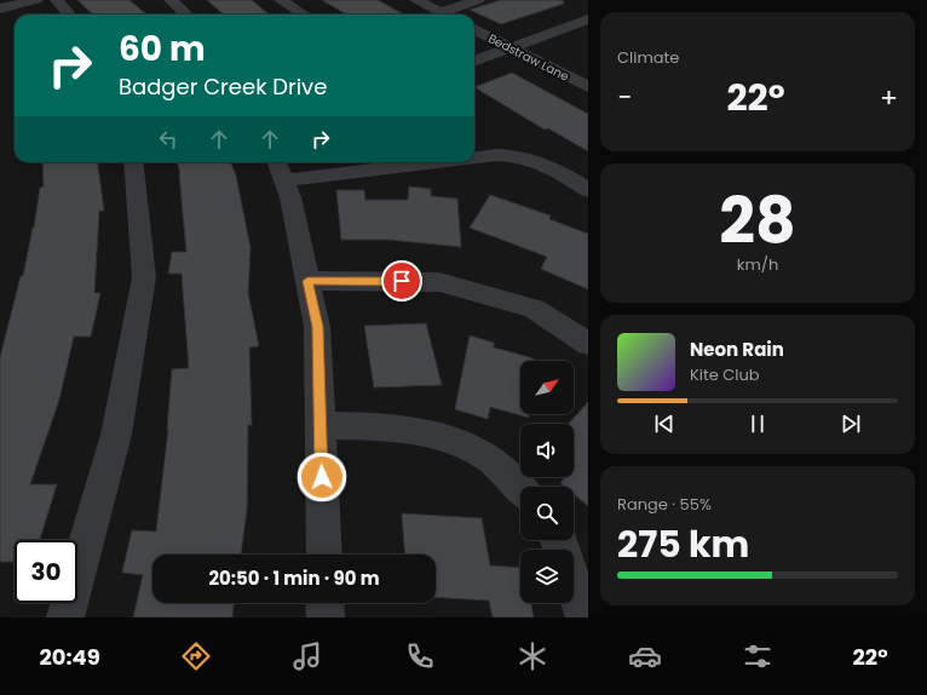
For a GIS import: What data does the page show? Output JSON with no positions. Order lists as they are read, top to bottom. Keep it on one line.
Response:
{"streets":{"street":["Bedstraw Lane"]},"north":"top right","page":{"tile":["Climate",["28","km/h"],["Range · 55%","275 km"]],"turn":["60 m","Badger Creek Drive"],"heat":["−","22°","+"],"song":["Neon Rain","Kite Club"],"limit":"30","trip":"20:50 · 1 min · 90 m","tabs":["20:49","22°"]}}
